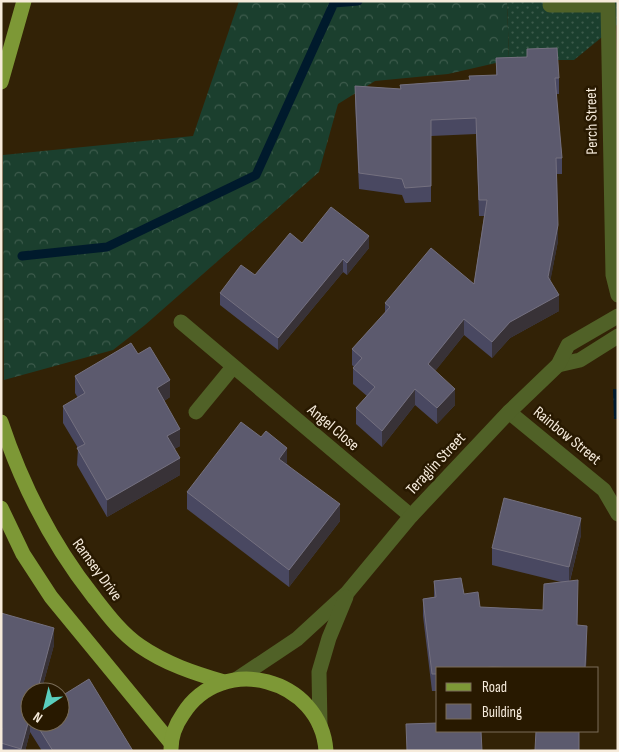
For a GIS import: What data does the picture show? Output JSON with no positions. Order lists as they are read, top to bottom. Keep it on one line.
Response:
{"streets":{"main road":["Ramsey Drive"],"street":["Perch Street","Angel Close","Rainbow Street","Teraglin Street"]},"crossings":[["Angel Close","Teraglin Street"],["Rainbow Street","Teraglin Street"],["Teraglin Street","Ramsey Drive"]],"legend":["Road","Building"],"north":"bottom left"}
